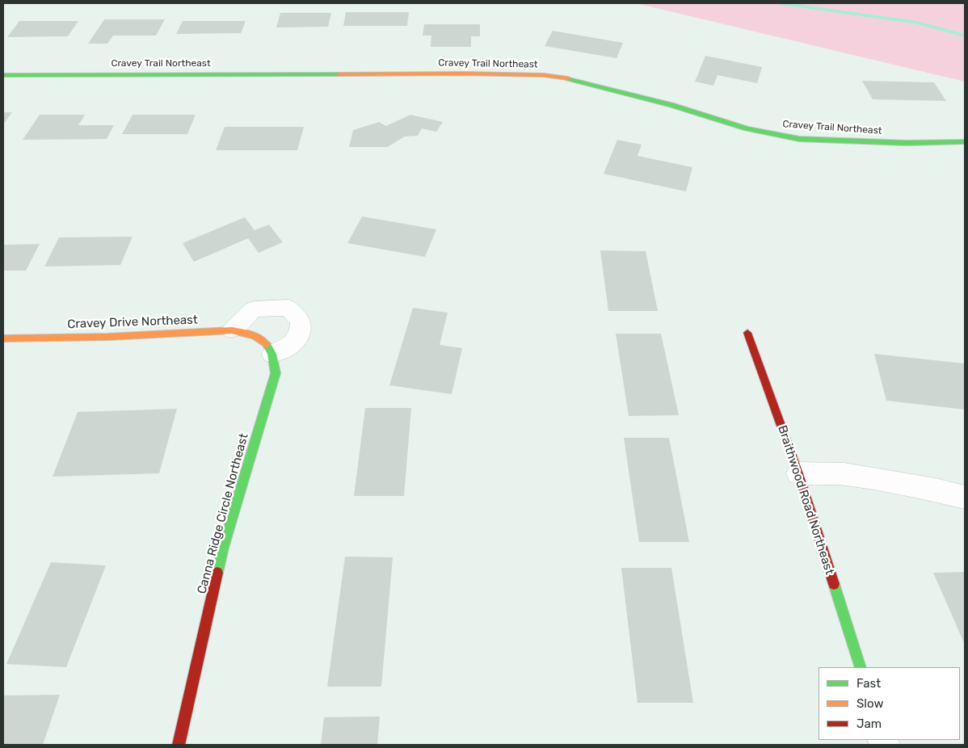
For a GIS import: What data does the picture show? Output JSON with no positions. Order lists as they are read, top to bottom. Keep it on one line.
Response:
{"streets":{"street":["Cravey Trail Northeast","Cravey Drive Northeast","Braithwood Road Northeast","Canna Ridge Circle Northeast"]},"crossings":[["Cravey Drive Northeast","Canna Ridge Circle Northeast"]],"legend":["Fast","Slow","Jam"]}
